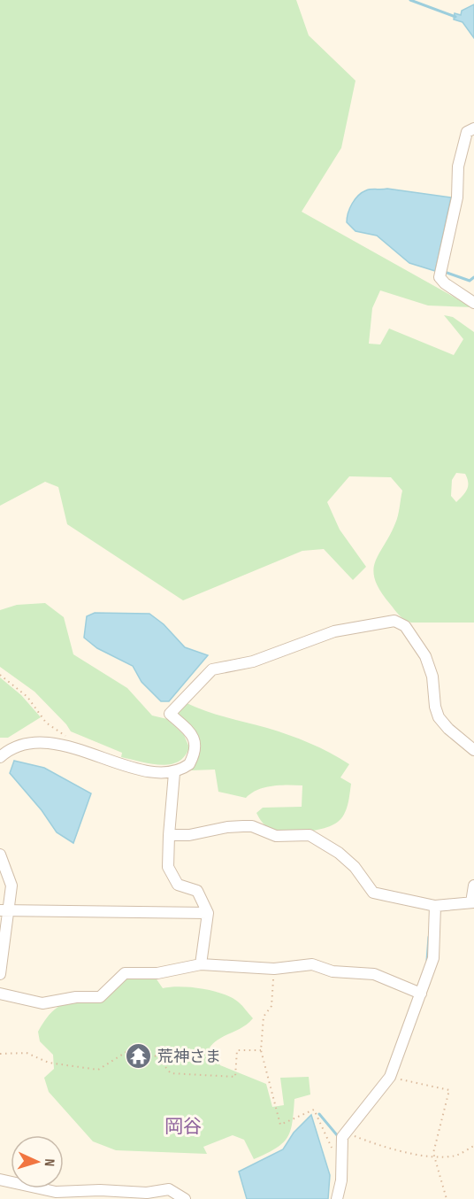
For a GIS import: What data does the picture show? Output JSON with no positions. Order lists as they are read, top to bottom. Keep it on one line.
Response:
{"districts":["岡谷"],"places":{"temple":["荒神さま"]},"north":"right"}
